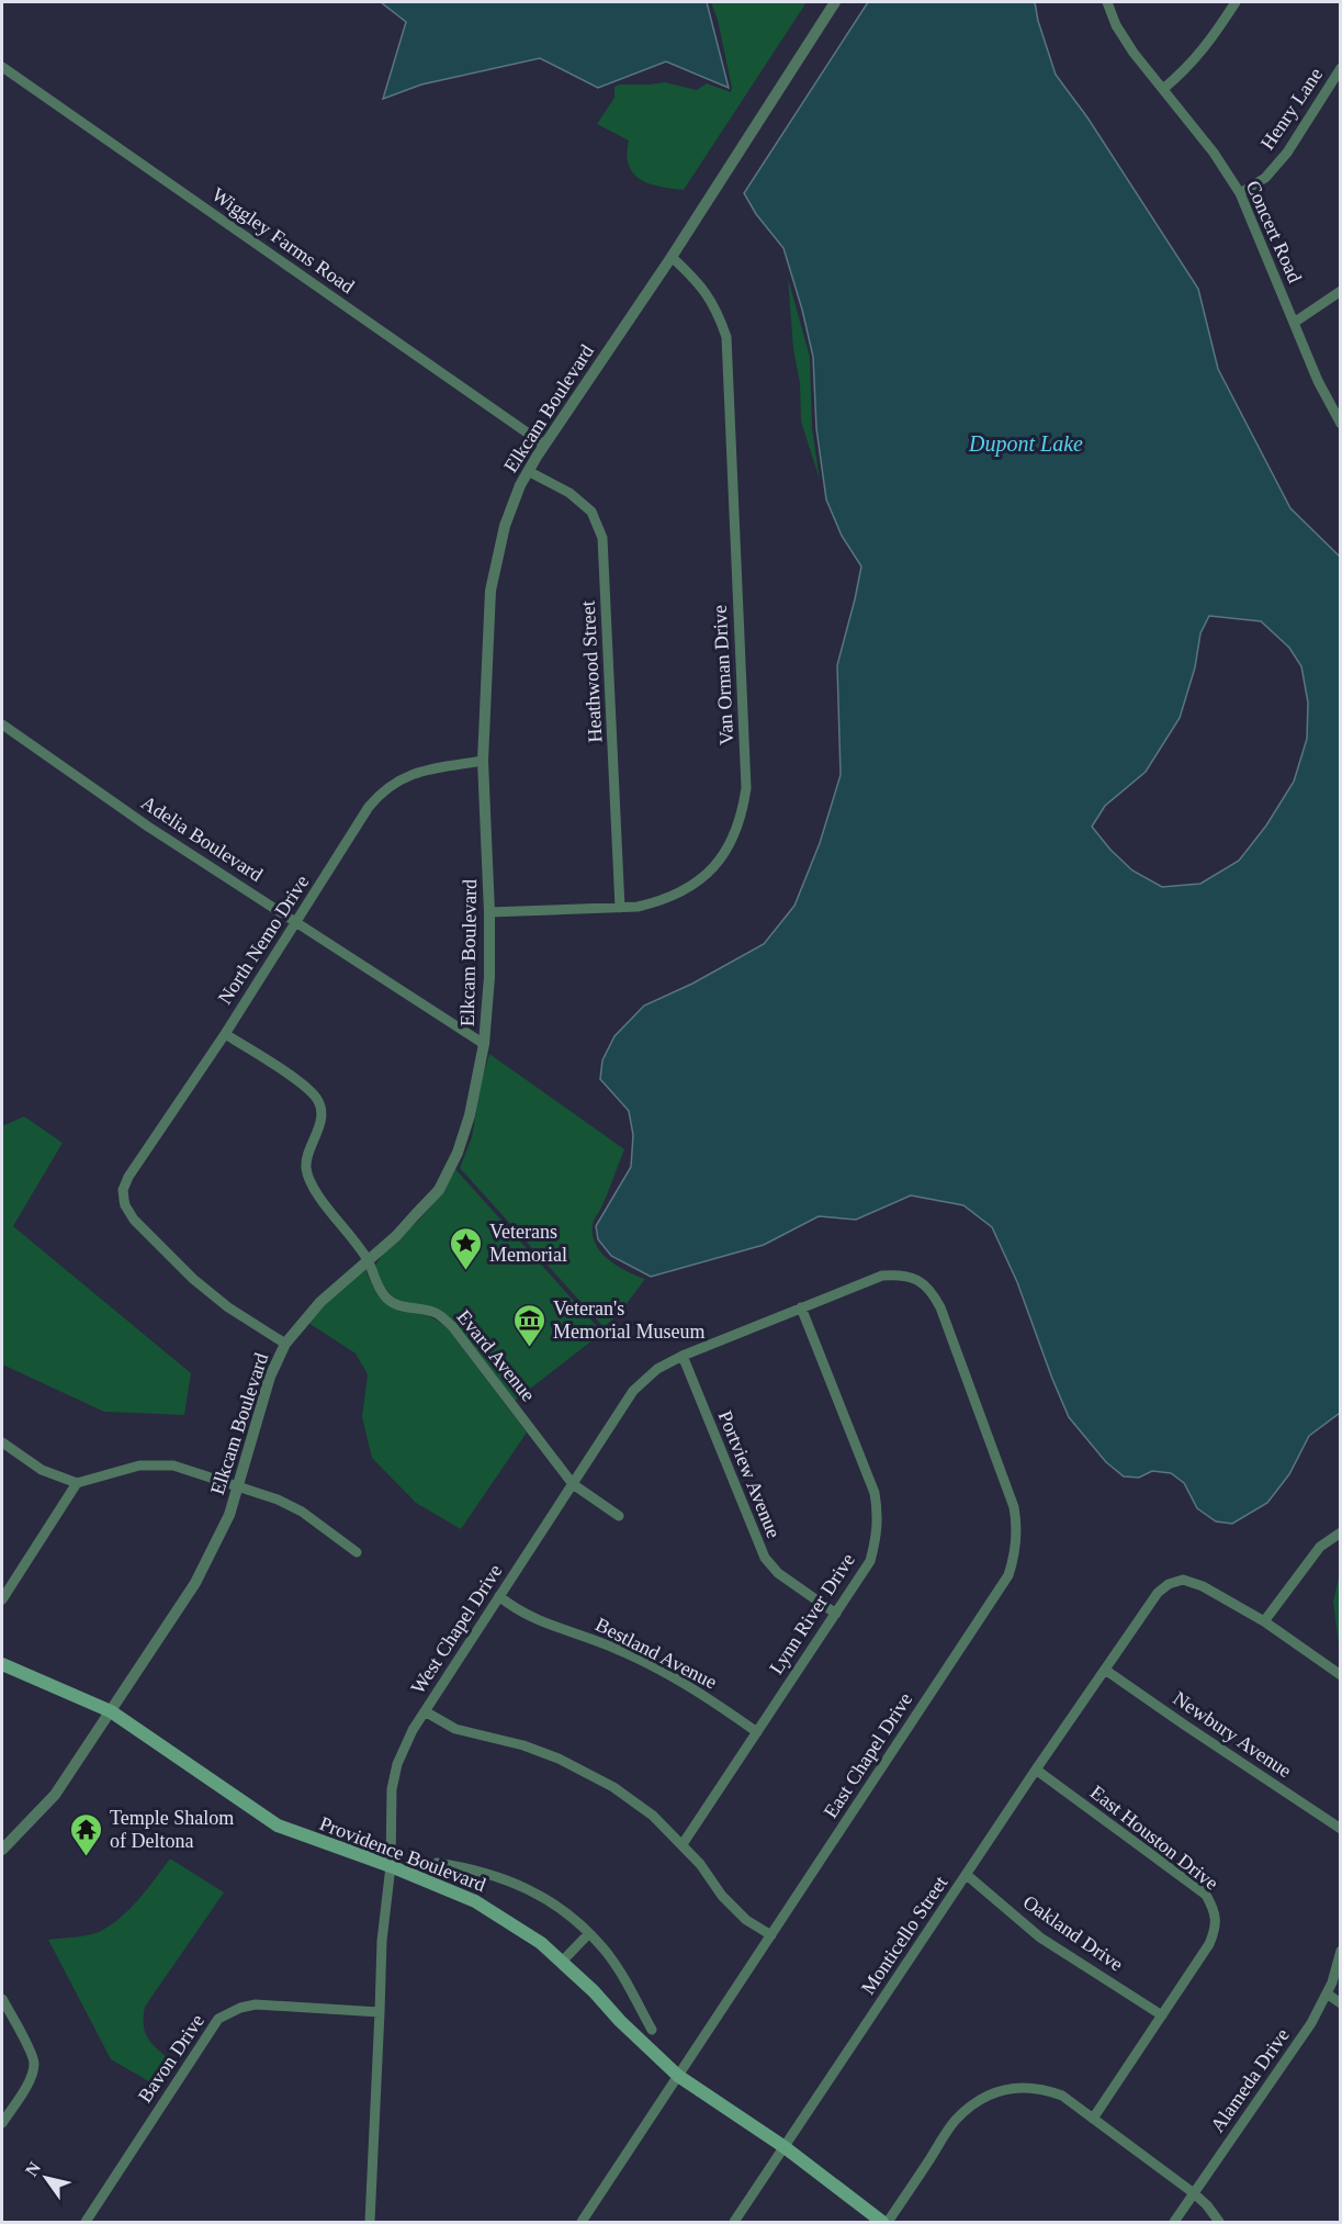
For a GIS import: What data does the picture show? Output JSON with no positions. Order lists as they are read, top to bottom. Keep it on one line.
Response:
{"streets":{"main road":["Providence Boulevard"],"street":["Henry Lane","Concert Road","Wiggley Farms Road","Elkcam Boulevard","Heathwood Street","Van Orman Drive","Adelia Boulevard","North Nemo Drive","Evard Avenue","Portview Avenue","Lynn River Drive","West Chapel Drive","Bestland Avenue","Newbury Avenue","East Chapel Drive","East Houston Drive","Oakland Drive","Monticello Street","Bavon Drive","Alameda Drive"]},"crossings":[["Henry Lane","Concert Road"],["Wiggley Farms Road","Elkcam Boulevard"],["Elkcam Boulevard","Heathwood Street"],["Elkcam Boulevard","Van Orman Drive"],["Elkcam Boulevard","Adelia Boulevard"],["Elkcam Boulevard","North Nemo Drive"],["Elkcam Boulevard","Evard Avenue"],["Elkcam Boulevard","Providence Boulevard"],["Heathwood Street","Van Orman Drive"],["Adelia Boulevard","North Nemo Drive"],["North Nemo Drive","Evard Avenue"],["Evard Avenue","West Chapel Drive"],["Portview Avenue","Lynn River Drive"],["Portview Avenue","West Chapel Drive"],["Lynn River Drive","West Chapel Drive"],["Lynn River Drive","Bestland Avenue"],["West Chapel Drive","Bestland Avenue"],["West Chapel Drive","East Chapel Drive"],["West Chapel Drive","Providence Boulevard"],["West Chapel Drive","Bavon Drive"],["Newbury Avenue","Monticello Street"],["East Chapel Drive","Providence Boulevard"],["East Houston Drive","Oakland Drive"],["East Houston Drive","Monticello Street"],["Providence Boulevard","Monticello Street"],["Oakland Drive","Monticello Street"]],"water":["Dupont Lake"],"places":{"place":["Veterans Memorial"],"museum":["Veteran's Memorial Museum"],"temple":["Temple Shalom of Deltona"]},"north":"top left"}
